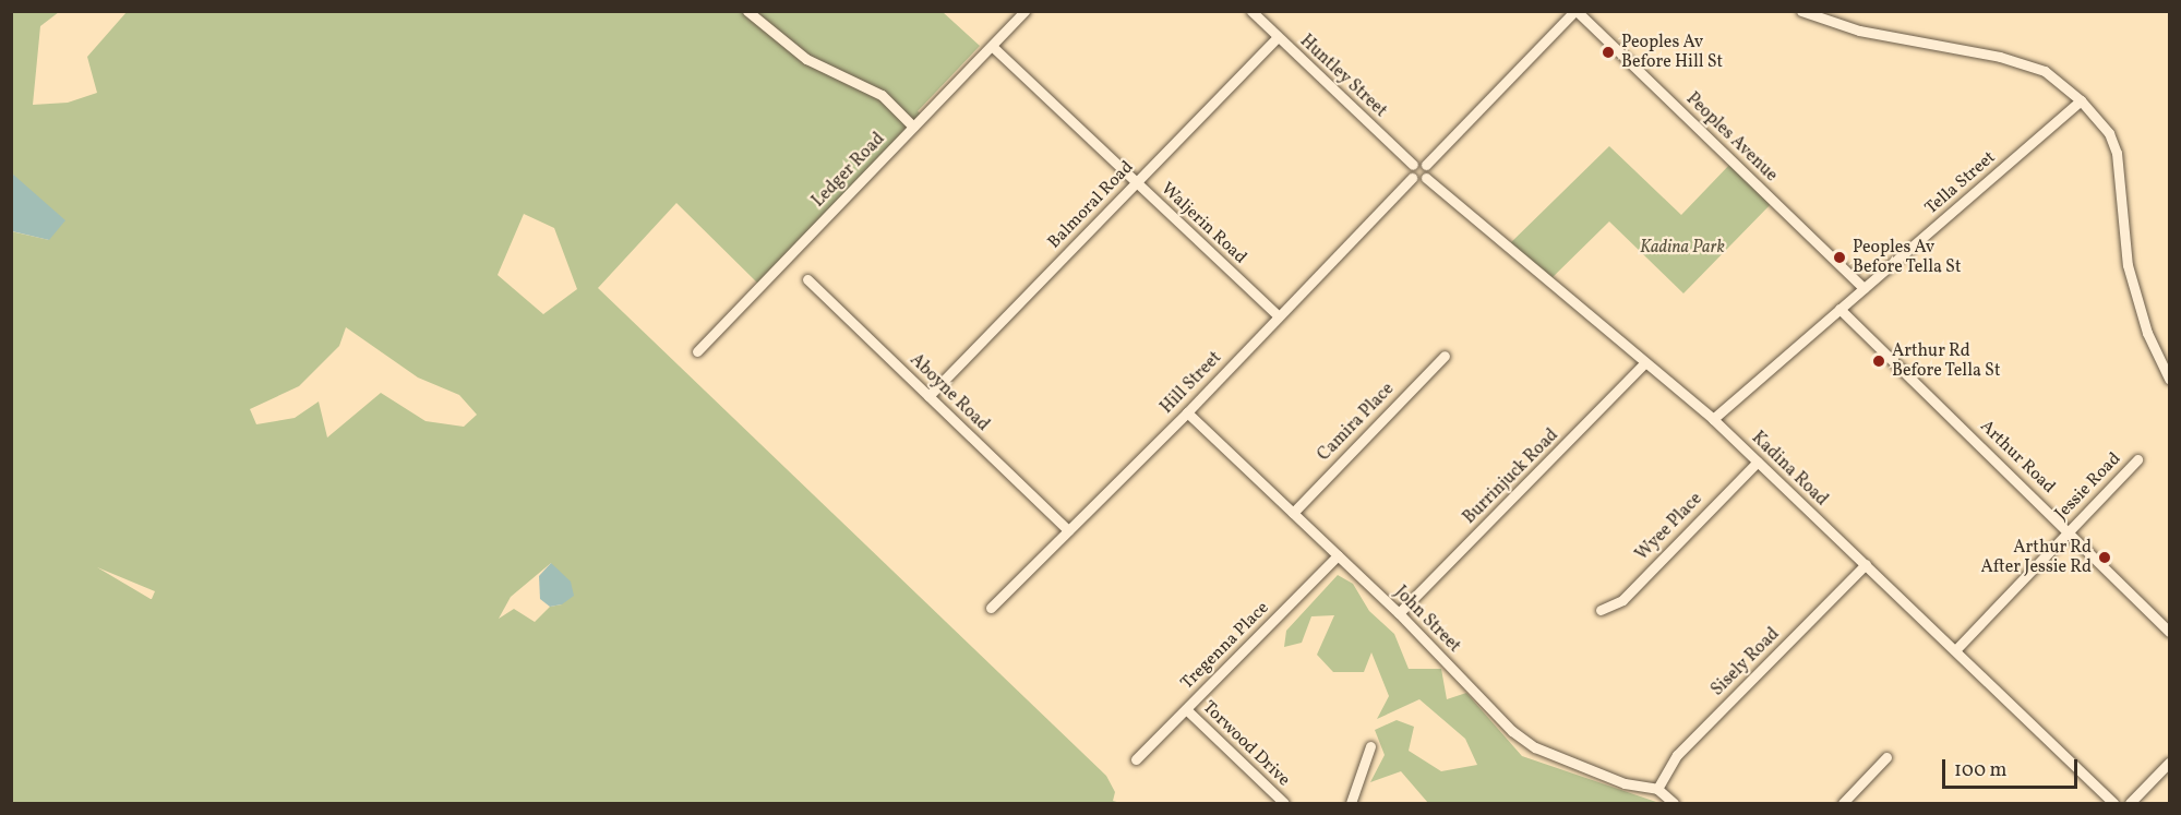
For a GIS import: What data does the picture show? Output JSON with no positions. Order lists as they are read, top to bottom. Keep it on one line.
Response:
{"streets":{"street":["Huntley Street","Peoples Avenue","Ledger Road","Tella Street","Balmoral Road","Waljerin Road","Hill Street","Aboyne Road","Camira Place","Arthur Road","Kadina Road","Burrinjuck Road","Jessie Road","Wyee Place","John Street","Tregenna Place","Sisely Road","Torwood Drive"]},"crossings":[["Huntley Street","Balmoral Road"],["Peoples Avenue","Tella Street"],["Ledger Road","Waljerin Road"],["Tella Street","Arthur Road"],["Tella Street","Kadina Road"],["Balmoral Road","Waljerin Road"],["Balmoral Road","Aboyne Road"],["Waljerin Road","Hill Street"],["Hill Street","Aboyne Road"],["Hill Street","John Street"],["Camira Place","John Street"],["Arthur Road","Jessie Road"],["Kadina Road","Burrinjuck Road"],["Kadina Road","Jessie Road"],["Kadina Road","Wyee Place"],["Kadina Road","Sisely Road"],["Burrinjuck Road","John Street"],["John Street","Tregenna Place"],["John Street","Sisely Road"],["Tregenna Place","Torwood Drive"]],"parks":["Kadina Park"],"places":["Peoples Av Before Hill St","Peoples Av Before Tella St","Arthur Rd Before Tella St","Arthur Rd After Jessie Rd"],"scale_bar":"100 m"}
